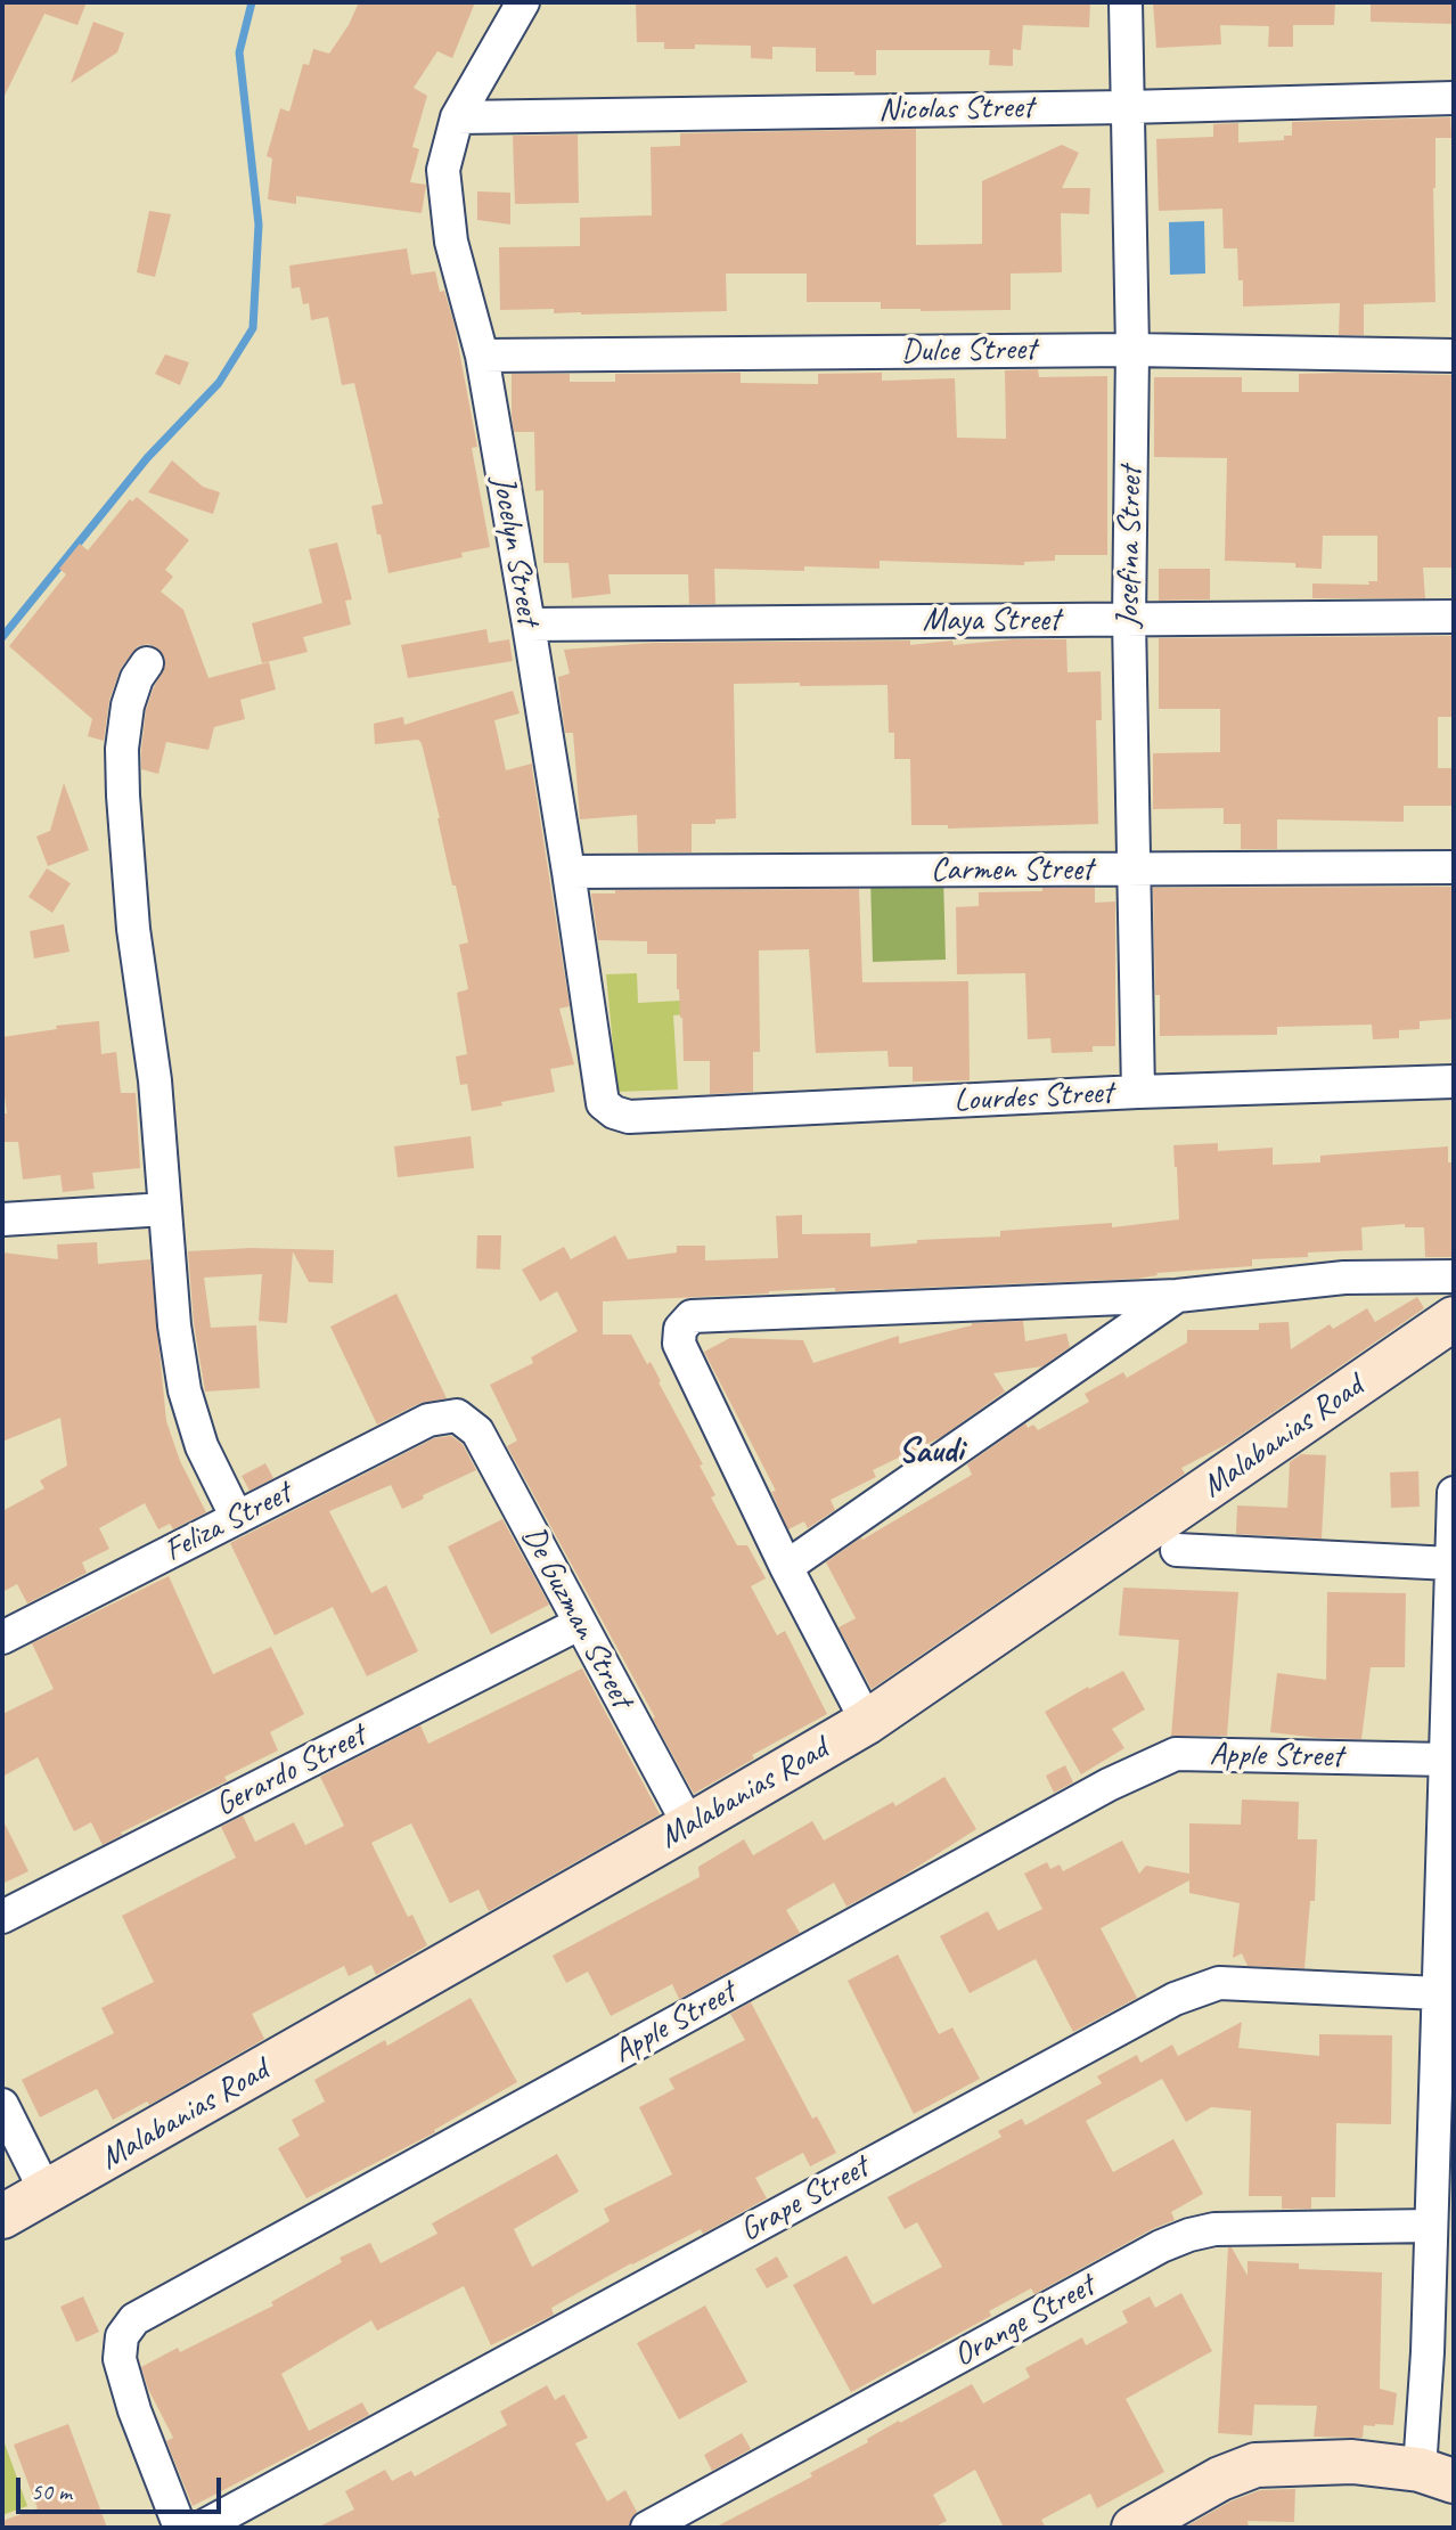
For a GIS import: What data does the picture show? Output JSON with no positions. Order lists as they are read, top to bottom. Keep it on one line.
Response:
{"streets":{"main road":["Malabanias Road"],"street":["Nicolas Street","Dulce Street","Josefina Street","Jocelyn Street","Maya Street","Carmen Street","Lourdes Street","Feliza Street","De Guzman Street","Apple Street","Gerardo Street","Grape Street","Orange Street"]},"crossings":[["Nicolas Street","Josefina Street"],["Nicolas Street","Jocelyn Street"],["Dulce Street","Josefina Street"],["Dulce Street","Jocelyn Street"],["Josefina Street","Maya Street"],["Josefina Street","Carmen Street"],["Josefina Street","Lourdes Street"],["Jocelyn Street","Maya Street"],["Jocelyn Street","Carmen Street"],["Jocelyn Street","Lourdes Street"],["Malabanias Road","De Guzman Street"],["Feliza Street","De Guzman Street"],["De Guzman Street","Gerardo Street"]],"districts":["Saudi"],"scale_bar":"50 m"}
